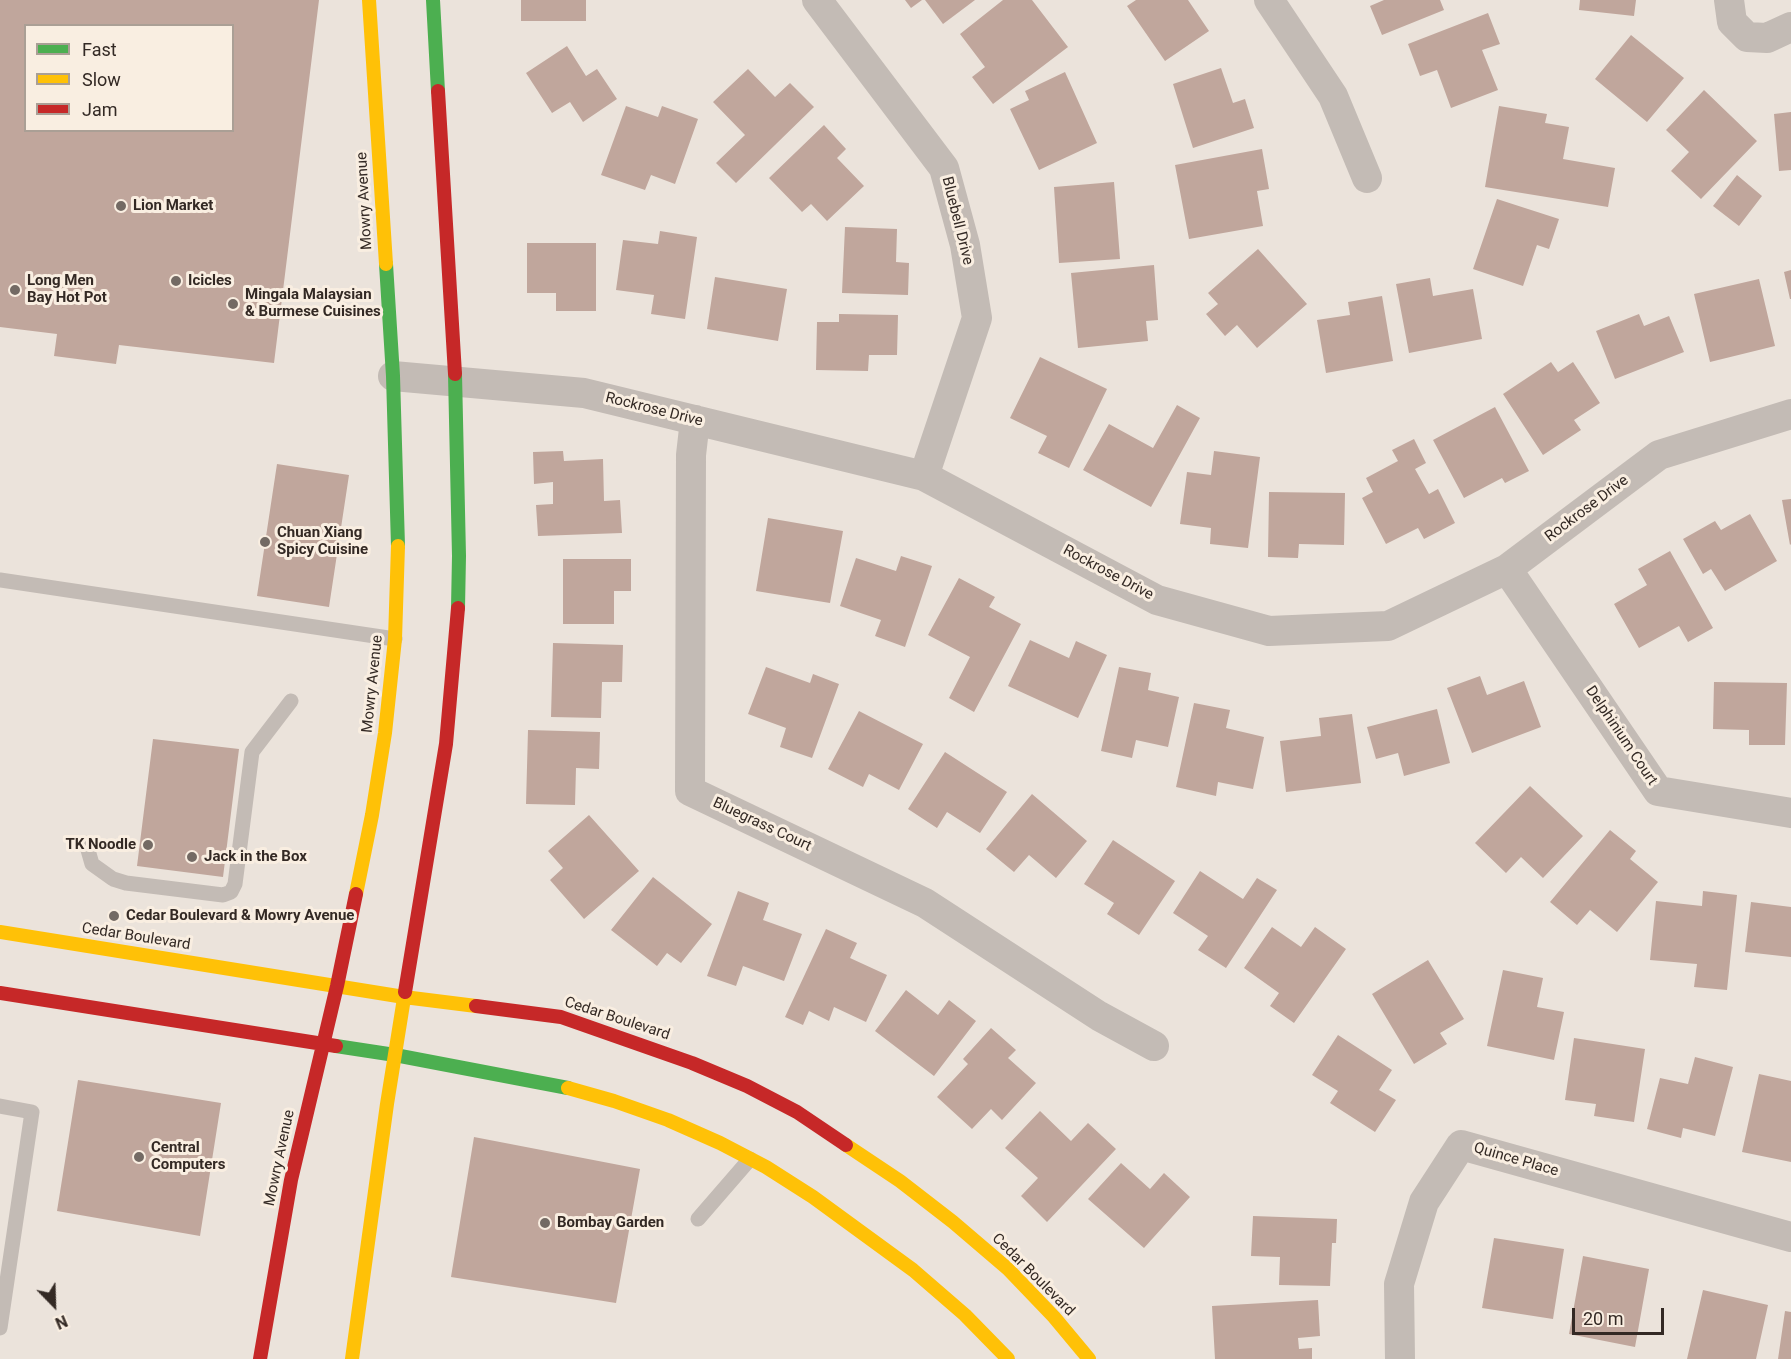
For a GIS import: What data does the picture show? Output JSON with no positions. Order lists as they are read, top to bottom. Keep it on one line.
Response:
{"streets":{"main road":["Mowry Avenue","Cedar Boulevard"],"street":["Bluebell Drive","Rockrose Drive","Delphinium Court","Bluegrass Court","Quince Place"]},"crossings":[["Mowry Avenue","Rockrose Drive"],["Mowry Avenue","Cedar Boulevard"],["Bluebell Drive","Rockrose Drive"],["Rockrose Drive","Delphinium Court"],["Rockrose Drive","Bluegrass Court"]],"places":["Lion Market","Icicles","Long Men Bay Hot Pot","Mingala Malaysian & Burmese Cuisines","Chuan Xiang Spicy Cuisine","TK Noodle","Jack in the Box","Cedar Boulevard & Mowry Avenue","Central Computers","Bombay Garden"],"legend":["Fast","Slow","Jam"],"scale_bar":"20 m","north":"bottom right"}
